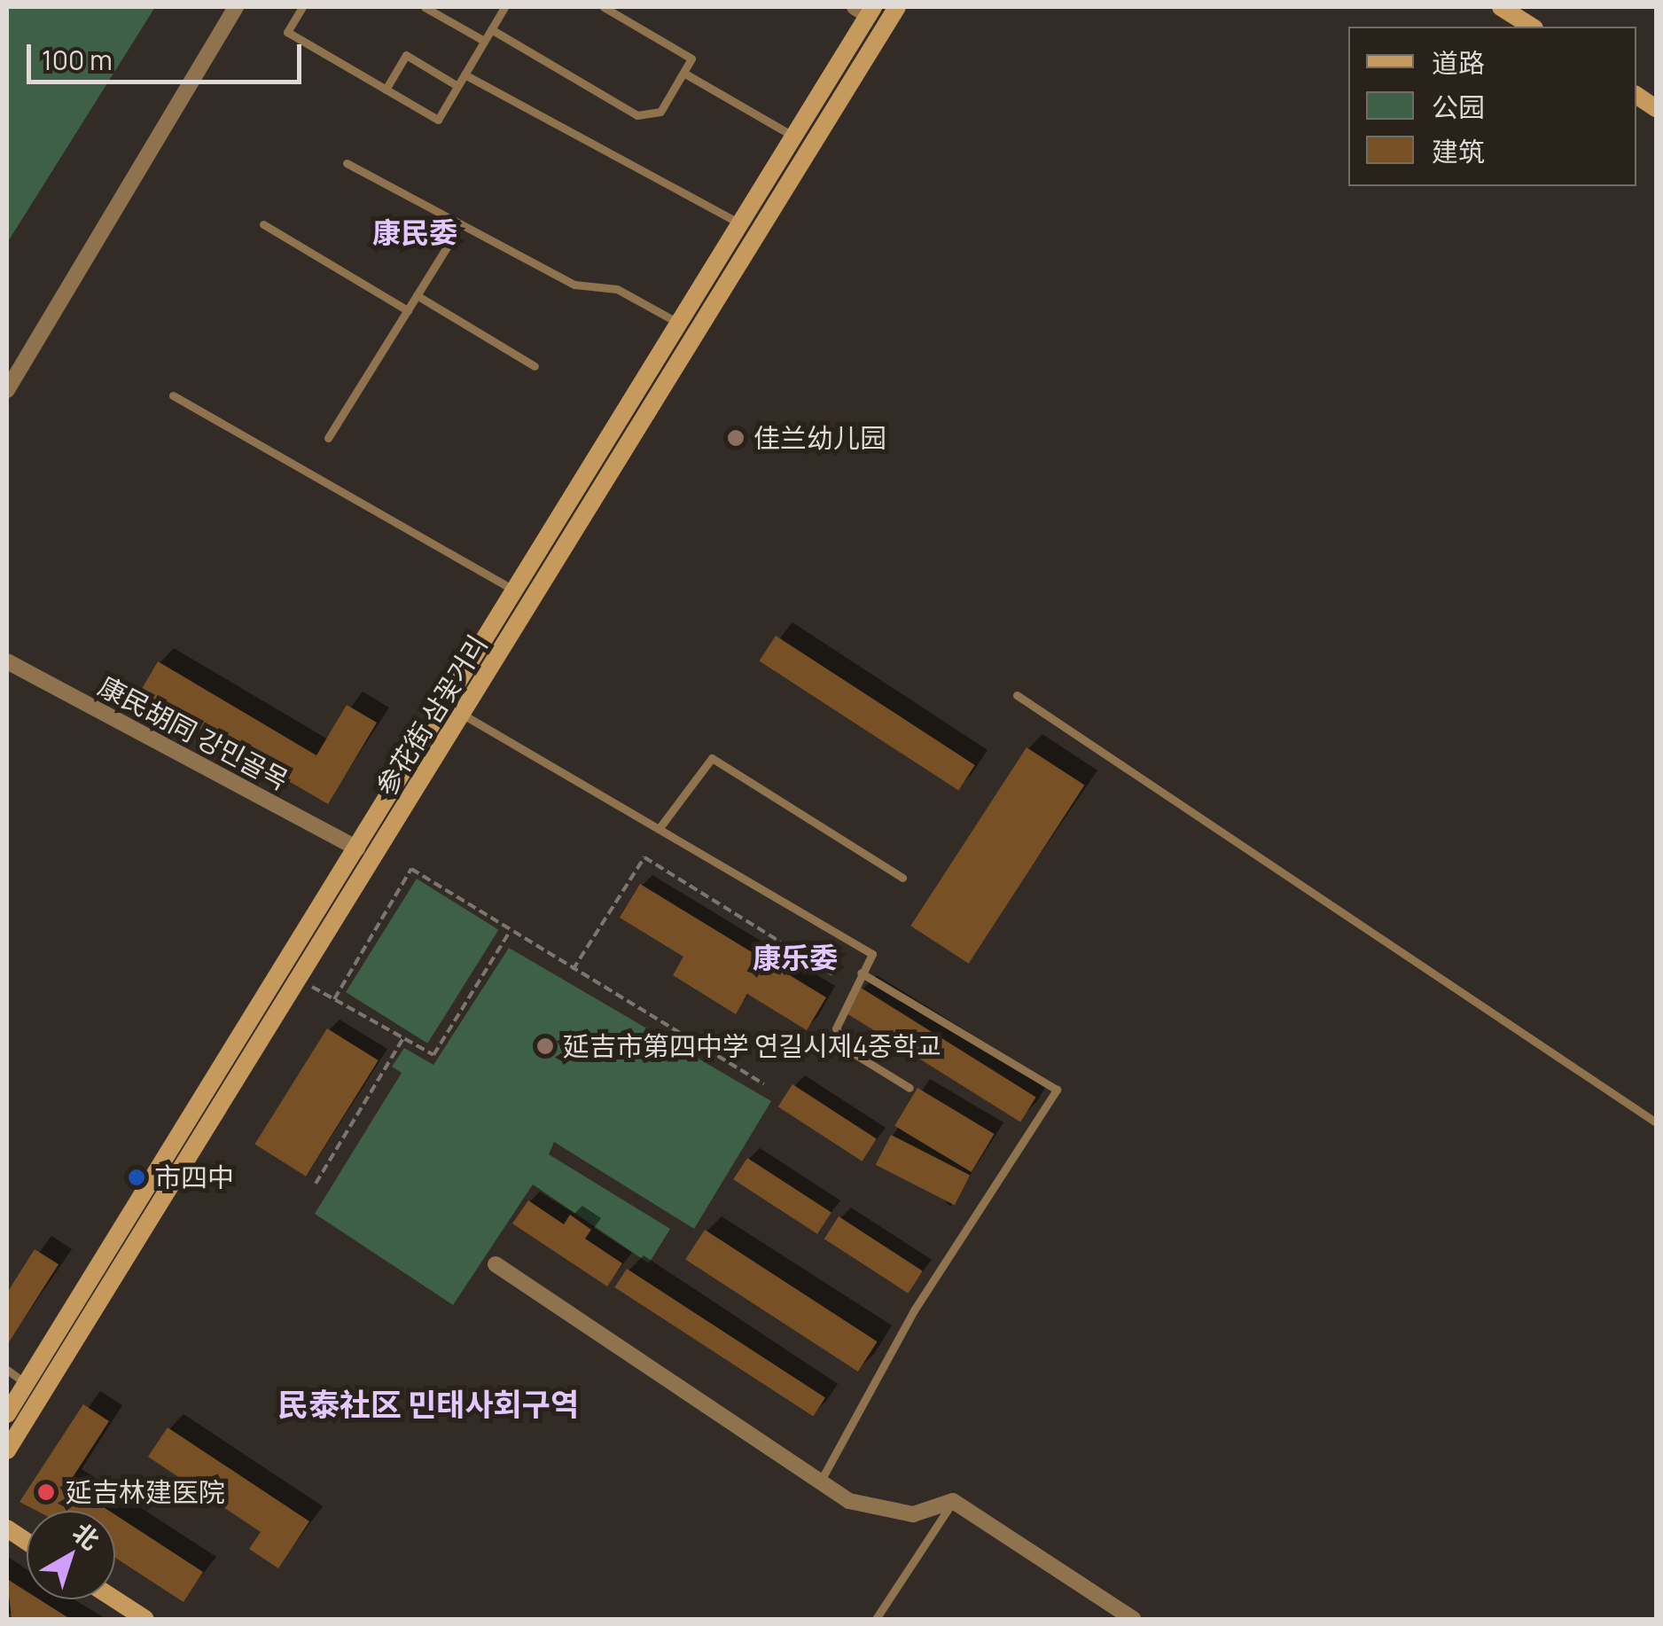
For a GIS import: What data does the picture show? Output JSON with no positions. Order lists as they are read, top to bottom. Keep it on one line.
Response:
{"streets":{"main road":["参花街 삼꽃거리"],"street":["康民胡同 강민골목"]},"crossings":[["参花街 삼꽃거리","康民胡同 강민골목"]],"districts":["康民委","康乐委","民泰社区 민태사회구역"],"places":["佳兰幼儿园","延吉市第四中学 연길시제4중학교","市四中","延吉林建医院"],"legend":["道路","公园","建筑"],"scale_bar":"100 m","north":"top right"}
